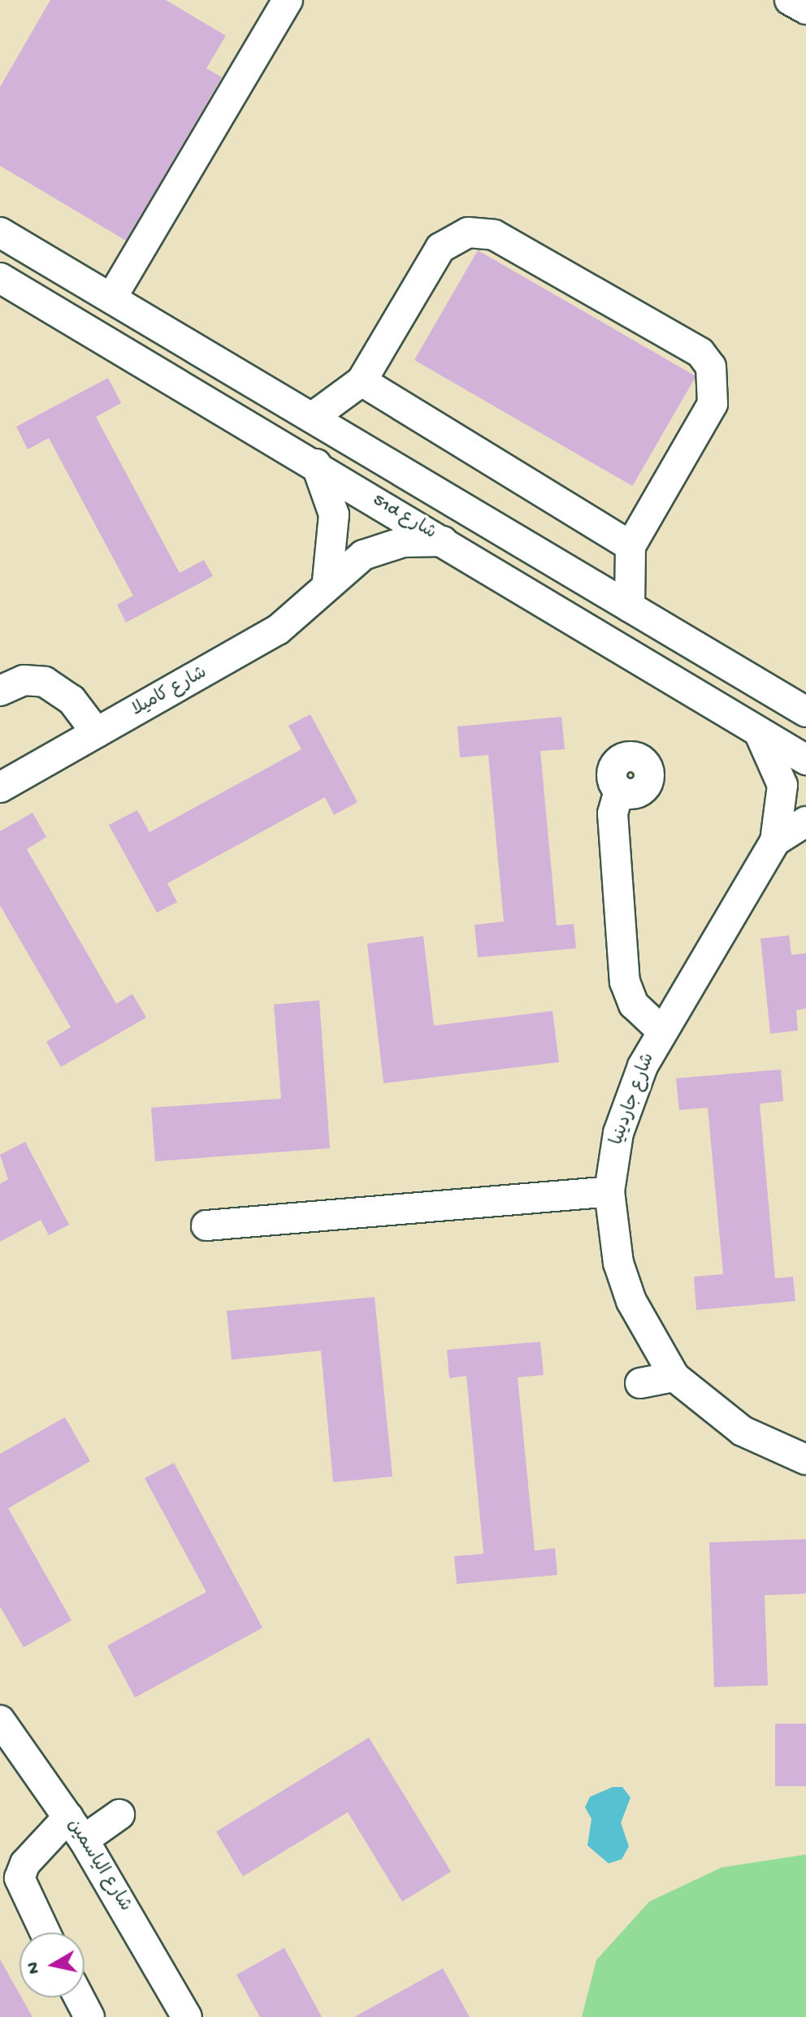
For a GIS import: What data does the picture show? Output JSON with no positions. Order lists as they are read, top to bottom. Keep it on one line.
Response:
{"streets":{"street":["51d شارع","شارع كاميلا","شارع جاردينيا","شارع الياسمين"]},"crossings":[["51d شارع","شارع كاميلا"],["51d شارع","شارع جاردينيا"]],"north":"left"}
